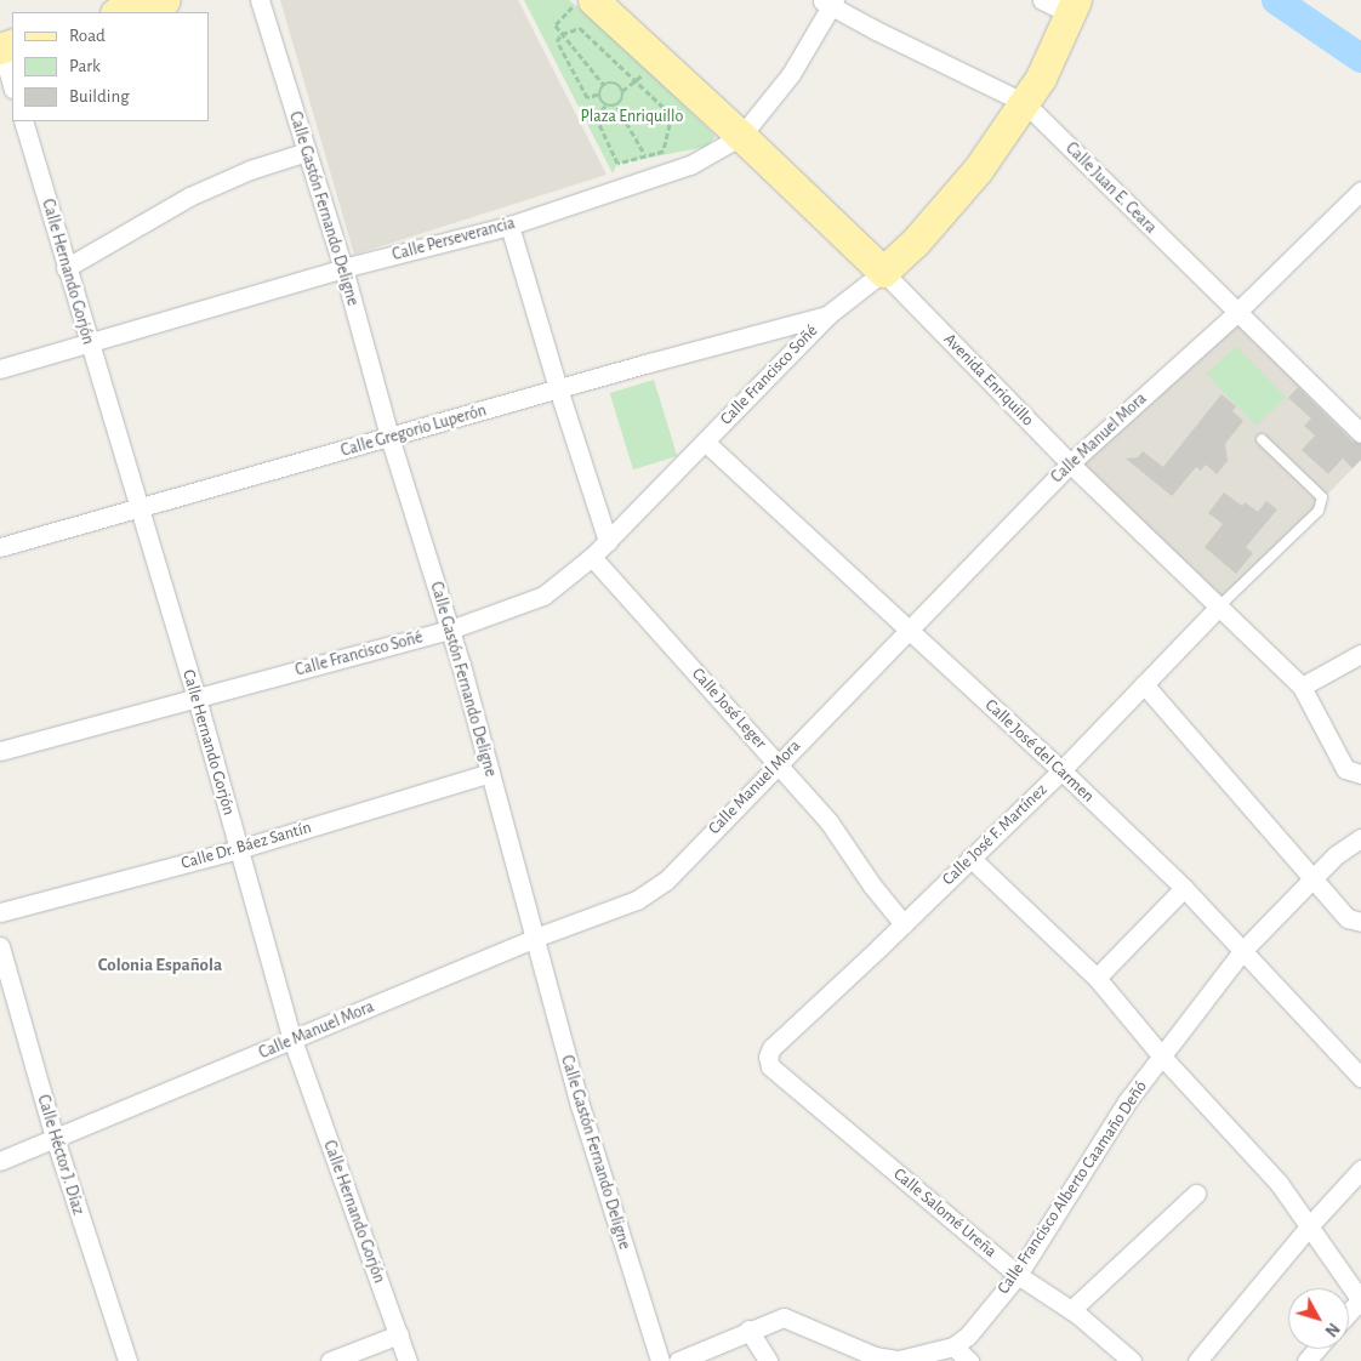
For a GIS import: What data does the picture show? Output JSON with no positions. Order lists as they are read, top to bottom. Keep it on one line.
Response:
{"streets":{"main road":["Avenida Enriquillo"],"street":["Calle Juan E. Ceara","Calle Gastón Fernando Deligne","Calle Perseverancia","Calle Hernando Gorjón","Calle Francisco Soñé","Calle Gregorio Luperón","Calle Manuel Mora","Calle José Leger","Calle José del Carmen","Calle José F. Martínez","Calle Dr. Báez Santín","Calle Héctor J. Díaz","Calle Francisco Alberto Caamaño Deñó","Calle Salomé Ureña"]},"crossings":[["Calle Juan E. Ceara","Calle Perseverancia"],["Calle Juan E. Ceara","Calle Manuel Mora"],["Calle Gastón Fernando Deligne","Calle Perseverancia"],["Calle Gastón Fernando Deligne","Calle Francisco Soñé"],["Calle Gastón Fernando Deligne","Calle Gregorio Luperón"],["Calle Gastón Fernando Deligne","Calle Manuel Mora"],["Calle Gastón Fernando Deligne","Calle Dr. Báez Santín"],["Calle Perseverancia","Calle Hernando Gorjón"],["Calle Perseverancia","Avenida Enriquillo"],["Calle Hernando Gorjón","Calle Francisco Soñé"],["Calle Hernando Gorjón","Calle Gregorio Luperón"],["Calle Hernando Gorjón","Calle Manuel Mora"],["Calle Hernando Gorjón","Calle Dr. Báez Santín"],["Calle Francisco Soñé","Avenida Enriquillo"],["Calle Francisco Soñé","Calle Gregorio Luperón"],["Calle Francisco Soñé","Calle José Leger"],["Calle Francisco Soñé","Calle José del Carmen"],["Avenida Enriquillo","Calle Manuel Mora"],["Avenida Enriquillo","Calle José F. Martínez"],["Calle Manuel Mora","Calle José Leger"],["Calle Manuel Mora","Calle José del Carmen"],["Calle Manuel Mora","Calle Héctor J. Díaz"],["Calle José Leger","Calle José F. Martínez"],["Calle José del Carmen","Calle José F. Martínez"],["Calle José del Carmen","Calle Francisco Alberto Caamaño Deñó"],["Calle José F. Martínez","Calle Salomé Ureña"],["Calle Francisco Alberto Caamaño Deñó","Calle Salomé Ureña"]],"districts":["Colonia Española"],"parks":["Plaza Enriquillo"],"legend":["Road","Park","Building"],"north":"bottom right"}
